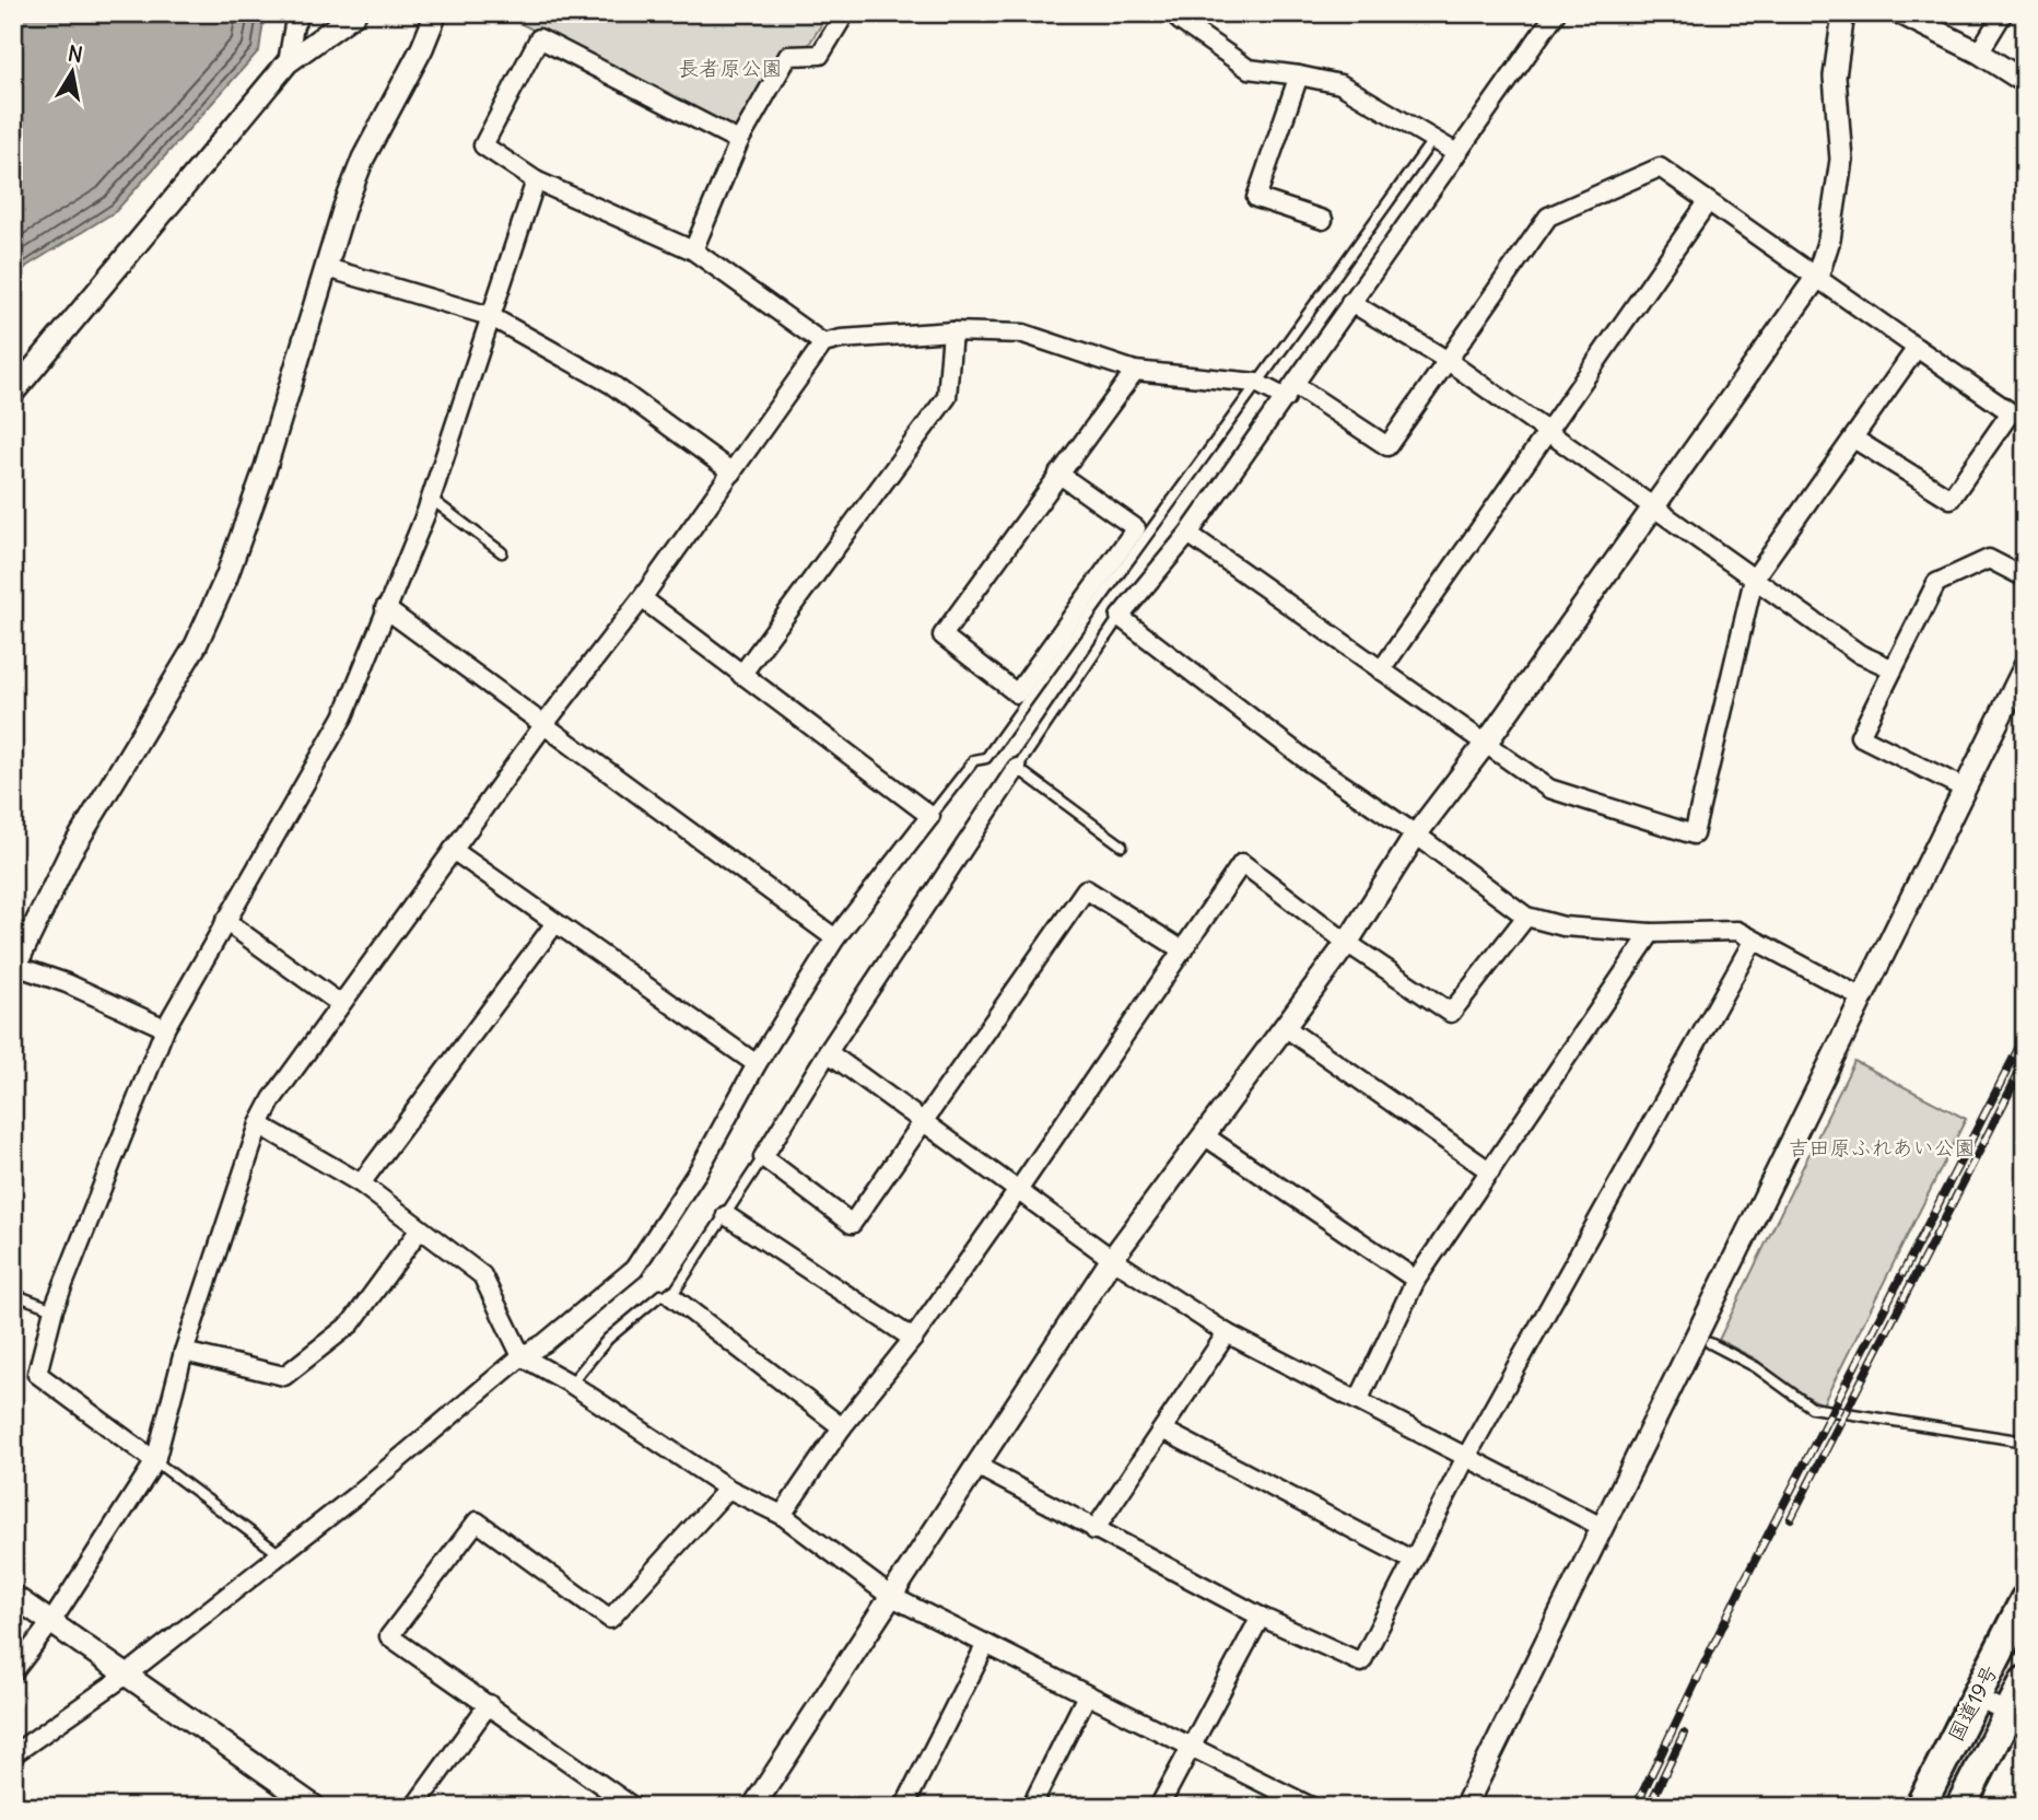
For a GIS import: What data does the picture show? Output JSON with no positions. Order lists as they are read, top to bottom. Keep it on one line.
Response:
{"streets":{"highway":["国道19号"]},"parks":["長者原公園","吉田原ふれあい公園"],"north":"top"}
